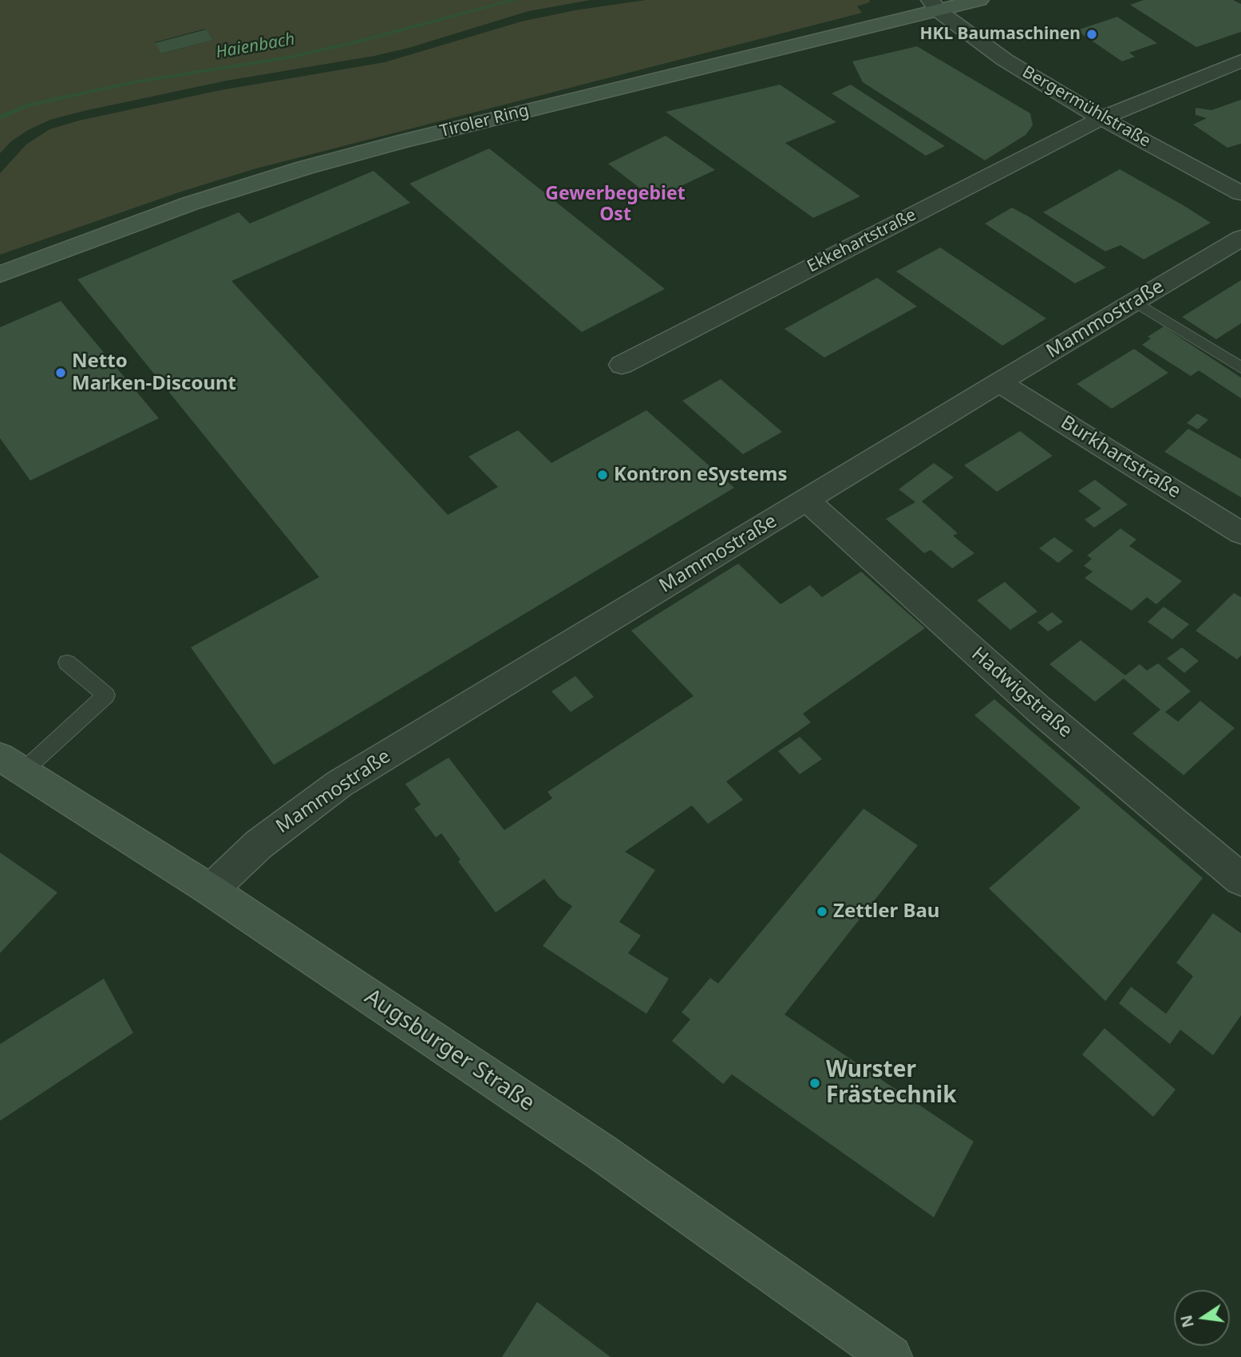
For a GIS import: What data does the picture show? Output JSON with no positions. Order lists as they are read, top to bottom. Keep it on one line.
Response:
{"streets":{"main road":["Tiroler Ring","Augsburger Straße"],"street":["Bergermühlstraße","Ekkehartstraße","Mammostraße","Burkhartstraße","Hadwigstraße"]},"crossings":[["Bergermühlstraße","Tiroler Ring"],["Bergermühlstraße","Ekkehartstraße"],["Mammostraße","Burkhartstraße"],["Mammostraße","Hadwigstraße"],["Mammostraße","Augsburger Straße"]],"districts":["Gewerbegebiet Ost"],"water":["Haienbach"],"places":["HKL Baumaschinen","Netto Marken-Discount","Kontron eSystems","Zettler Bau","Wurster Frästechnik"],"north":"left"}
